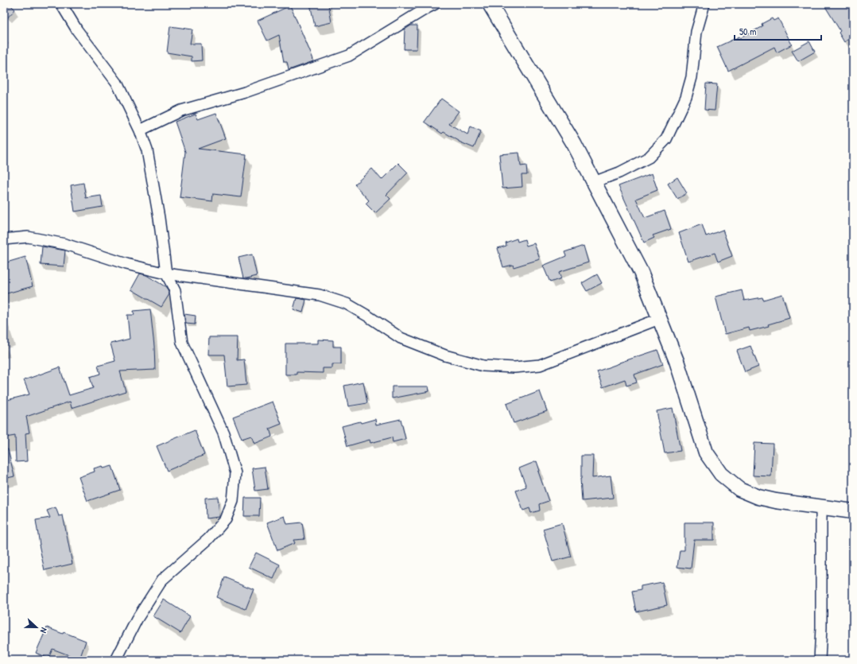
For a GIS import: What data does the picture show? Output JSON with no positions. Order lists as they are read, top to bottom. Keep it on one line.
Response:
{"scale_bar":"50 m","north":"right"}
